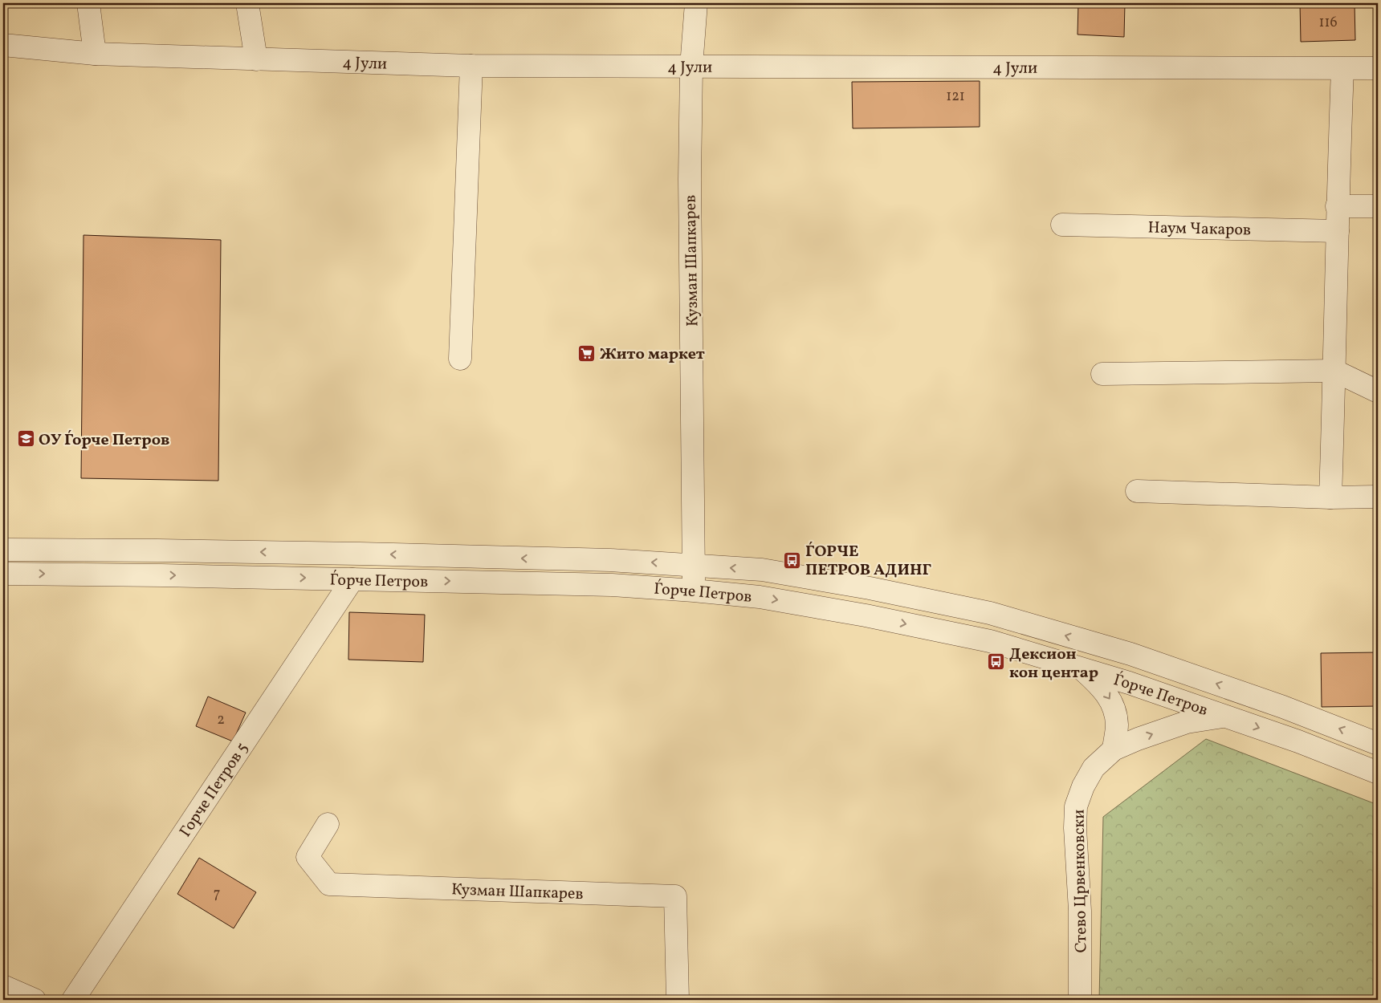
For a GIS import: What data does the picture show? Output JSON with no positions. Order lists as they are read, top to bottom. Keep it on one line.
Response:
{"streets":{"street":["4 Јули","Наум Чакаров","Кузман Шапкарев","Ѓорче Петров","Горче Петров 5","Стево Црвенковски"]},"crossings":[["4 Јули","Кузман Шапкарев"],["Кузман Шапкарев","Ѓорче Петров"],["Ѓорче Петров","Горче Петров 5"],["Ѓорче Петров","Стево Црвенковски"]],"places":{"supermarket":["Жито маркет"],"school or university":["ОУ Ѓорче Петров"],"bus stop":["ЃОРЧЕ ПЕТРОВ АДИНГ","Дексион кон центар"]},"house_numbers":["116","121","2","7"]}
